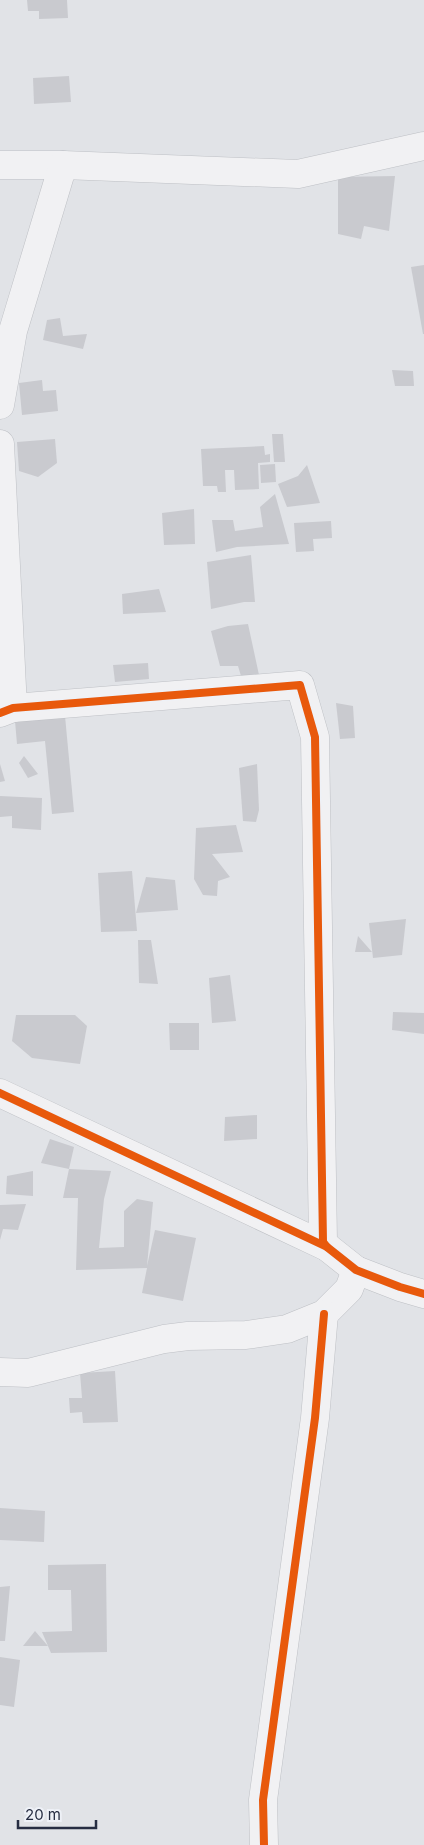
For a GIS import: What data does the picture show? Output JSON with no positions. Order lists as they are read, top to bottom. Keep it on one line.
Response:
{"scale_bar":"20 m"}
